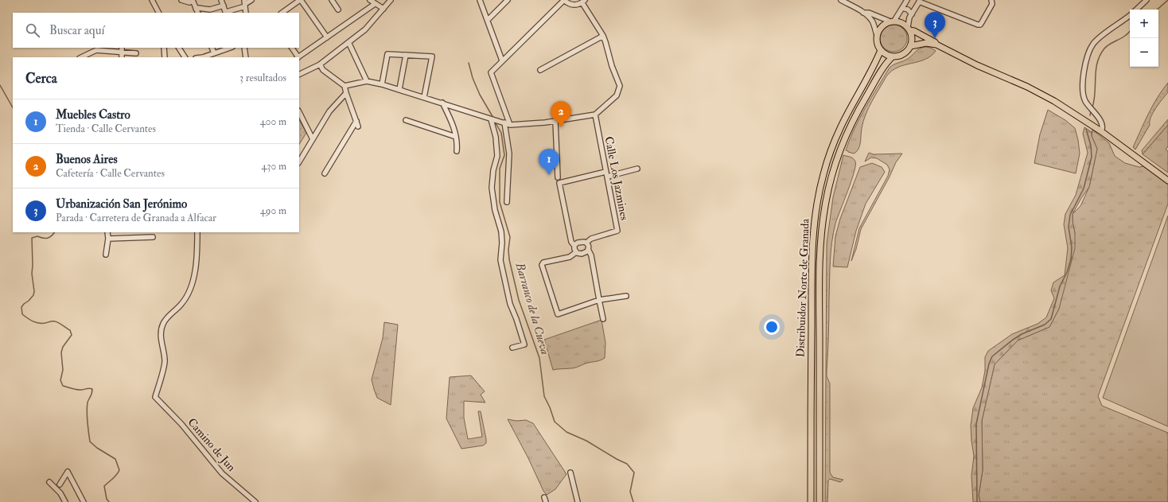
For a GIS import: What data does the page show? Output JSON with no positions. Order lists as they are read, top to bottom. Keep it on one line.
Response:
{"streets":{"main road":["Distribuidor Norte de Granada"],"street":["Calle Los Jazmines","Camino de Jun"]},"water":["Barranco de la Cueva"],"page":{"map_buttons":["+","−"],"pins":["3","2","1"],"search":"Buscar aquí","heading":["Cerca","3 resultados"],"list":[{"mark":"1","name":"Muebles Castro","note":"Tienda · Calle Cervantes","value":"400 m"},{"mark":"2","name":"Buenos Aires","note":"Cafetería · Calle Cervantes","value":"430 m"},{"mark":"3","name":"Urbanización San Jerónimo","note":"Parada · Carretera de Granada a Alfacar","value":"490 m"}]}}
